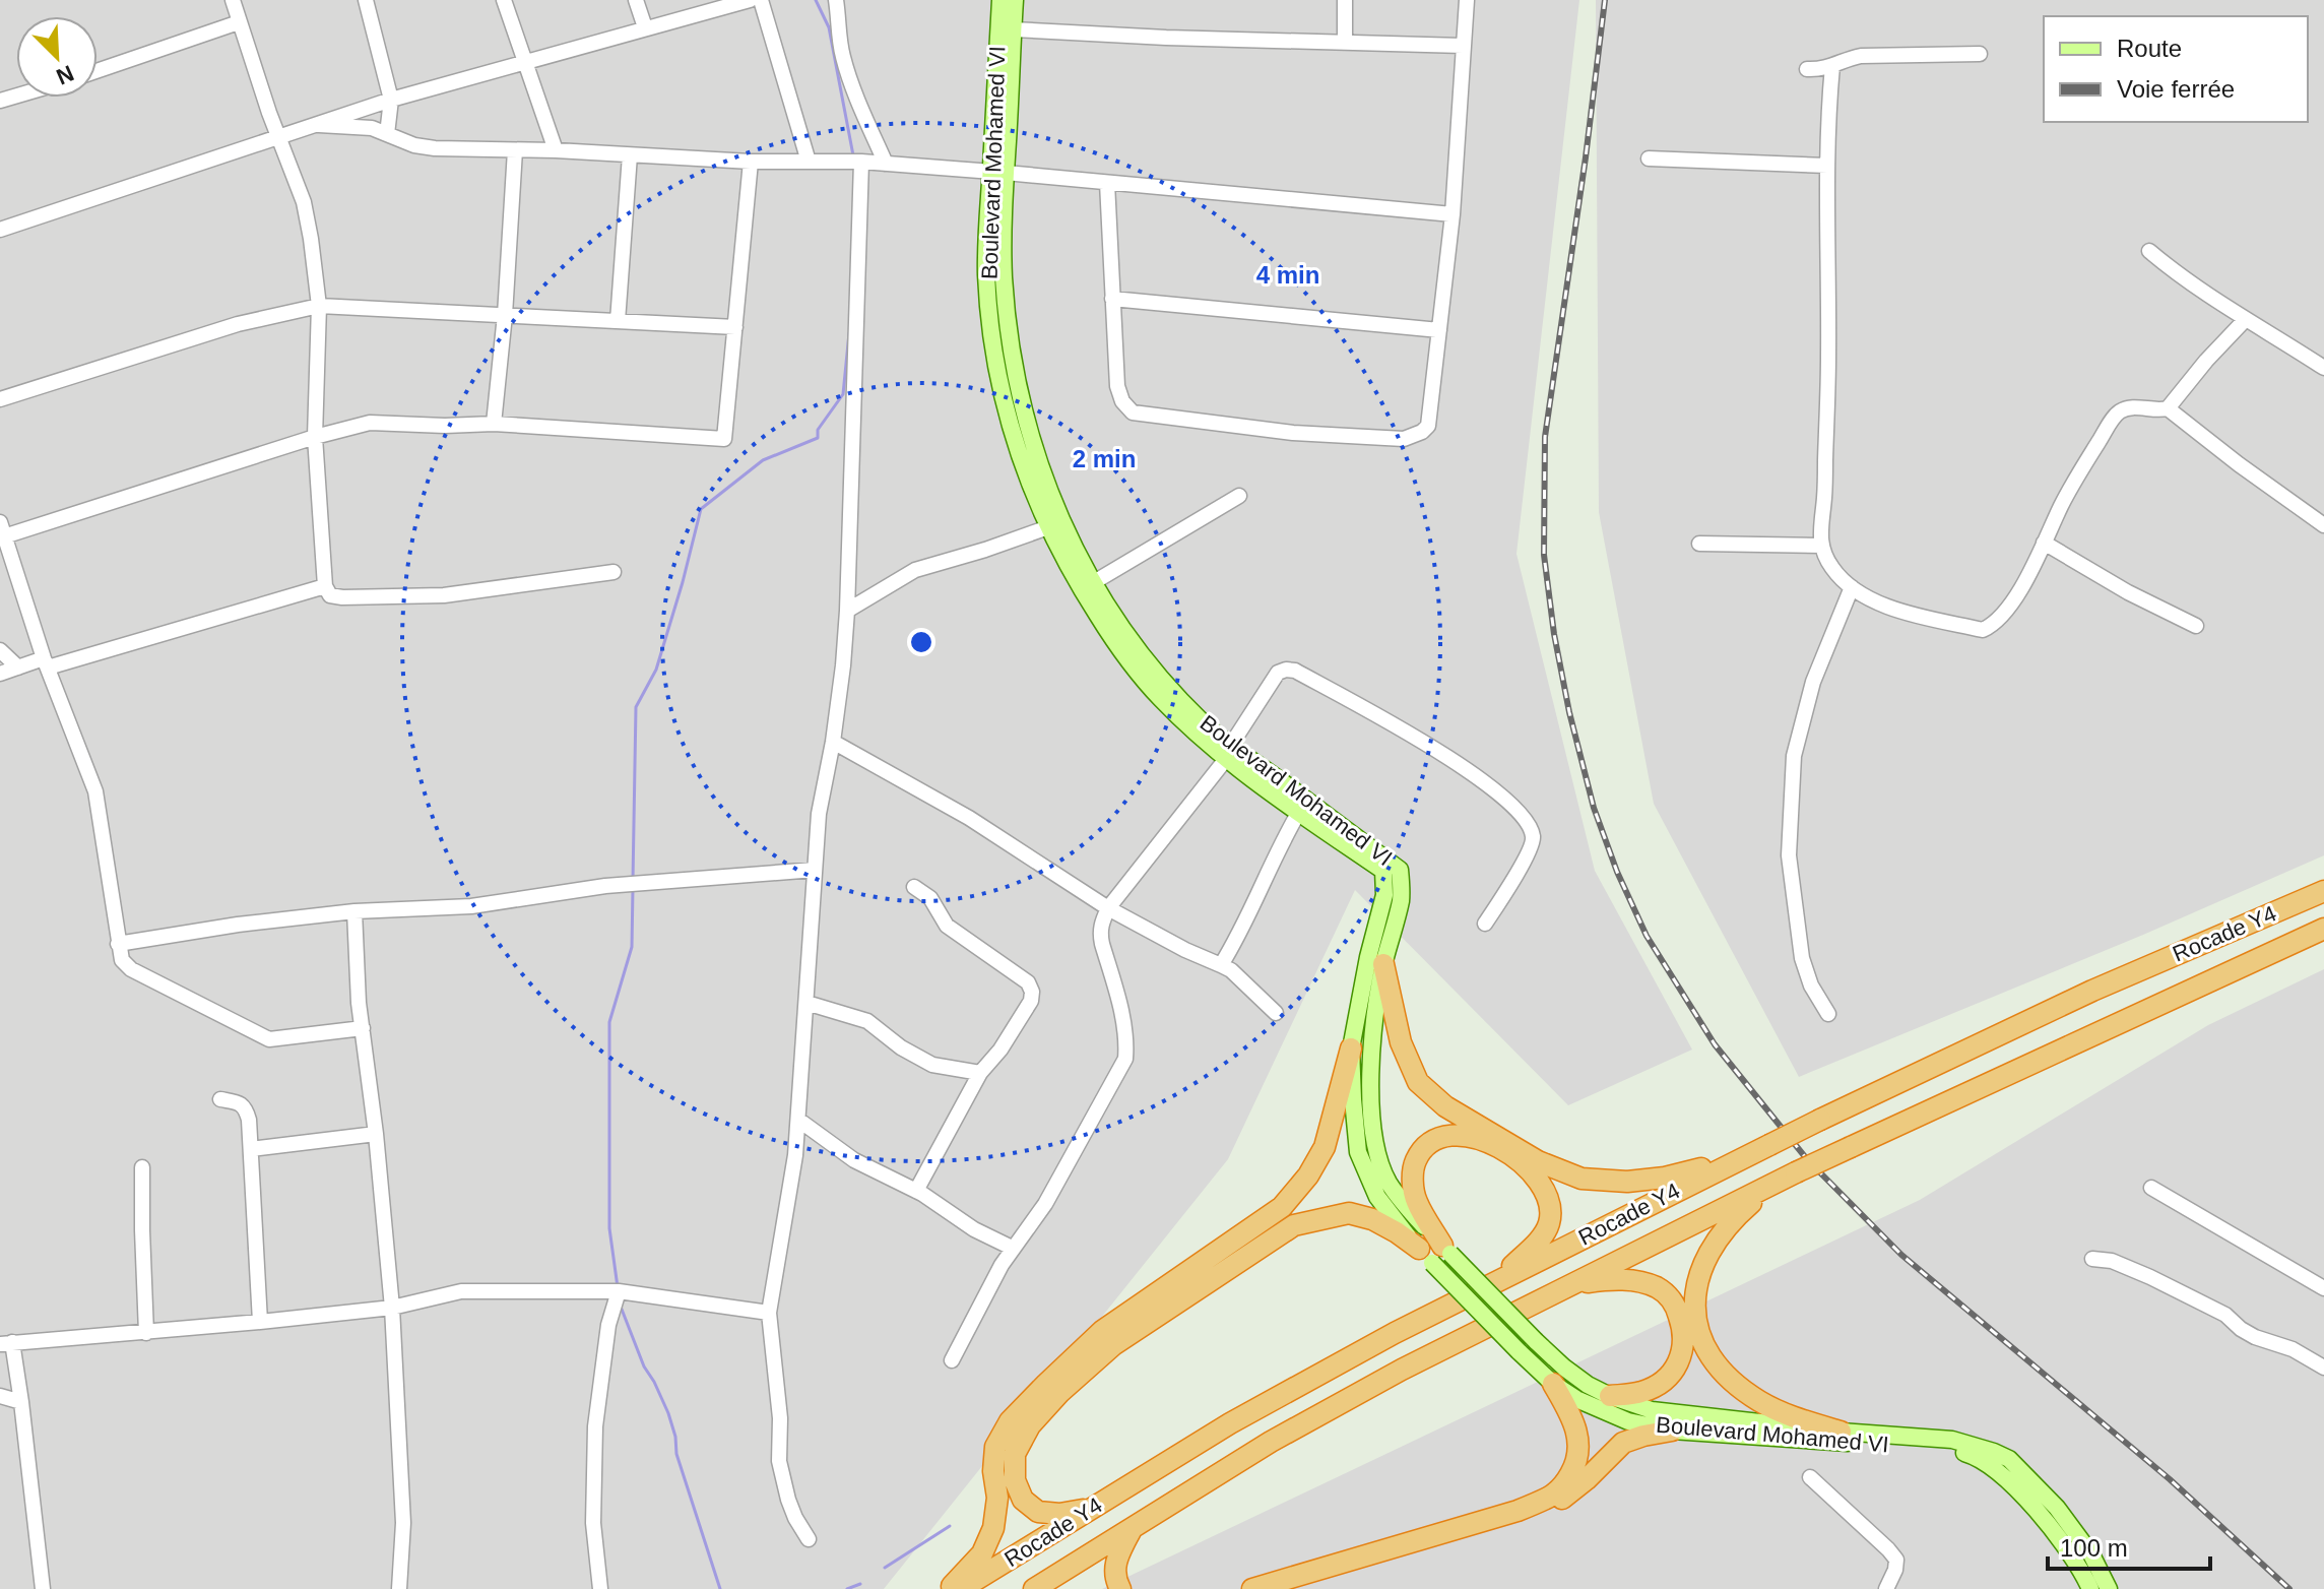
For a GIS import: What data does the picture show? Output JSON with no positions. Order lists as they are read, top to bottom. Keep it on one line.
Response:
{"streets":{"highway":["Rocade Y4"],"main road":["Boulevard Mohamed VI"]},"legend":["Route","Voie ferrée"],"scale_bar":"100 m","north":"bottom right","rings":["4 min","2 min"]}
